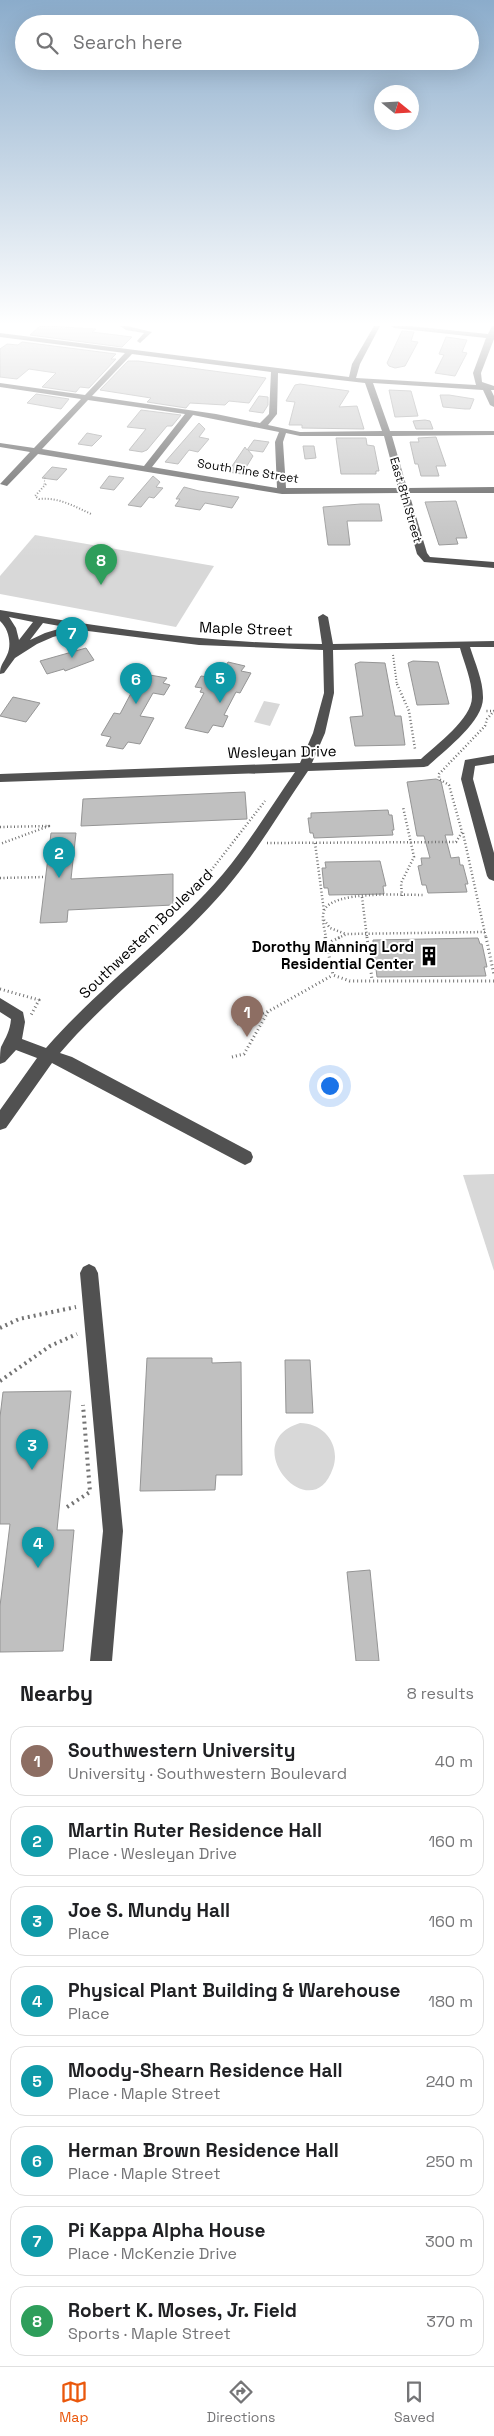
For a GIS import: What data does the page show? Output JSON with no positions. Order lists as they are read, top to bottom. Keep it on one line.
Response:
{"streets":{"street":["South Pine Street","East 8th Street","Maple Street","Wesleyan Drive","Southwestern Boulevard"]},"crossings":[["South Pine Street","East 8th Street"],["Maple Street","Southwestern Boulevard"],["Wesleyan Drive","Southwestern Boulevard"]],"places":{"building":["Dorothy Manning Lord Residential Center"]},"north":"right","page":{"search":"Search here","pins":["8","7","5","6","2","1","3","4"],"heading":["Nearby","8 results"],"list":[{"mark":"1","name":"Southwestern University","note":"University · Southwestern Boulevard","value":"40 m"},{"mark":"2","name":"Martin Ruter Residence Hall","note":"Place · Wesleyan Drive","value":"160 m"},{"mark":"3","name":"Joe S. Mundy Hall","note":"Place","value":"160 m"},{"mark":"4","name":"Physical Plant Building & Warehouse","note":"Place","value":"180 m"},{"mark":"5","name":"Moody-Shearn Residence Hall","note":"Place · Maple Street","value":"240 m"},{"mark":"6","name":"Herman Brown Residence Hall","note":"Place · Maple Street","value":"250 m"},{"mark":"7","name":"Pi Kappa Alpha House","note":"Place · McKenzie Drive","value":"300 m"},{"mark":"8","name":"Robert K. Moses, Jr. Field","note":"Sports · Maple Street","value":"370 m"}],"nav":["Map","Directions","Saved"]}}
